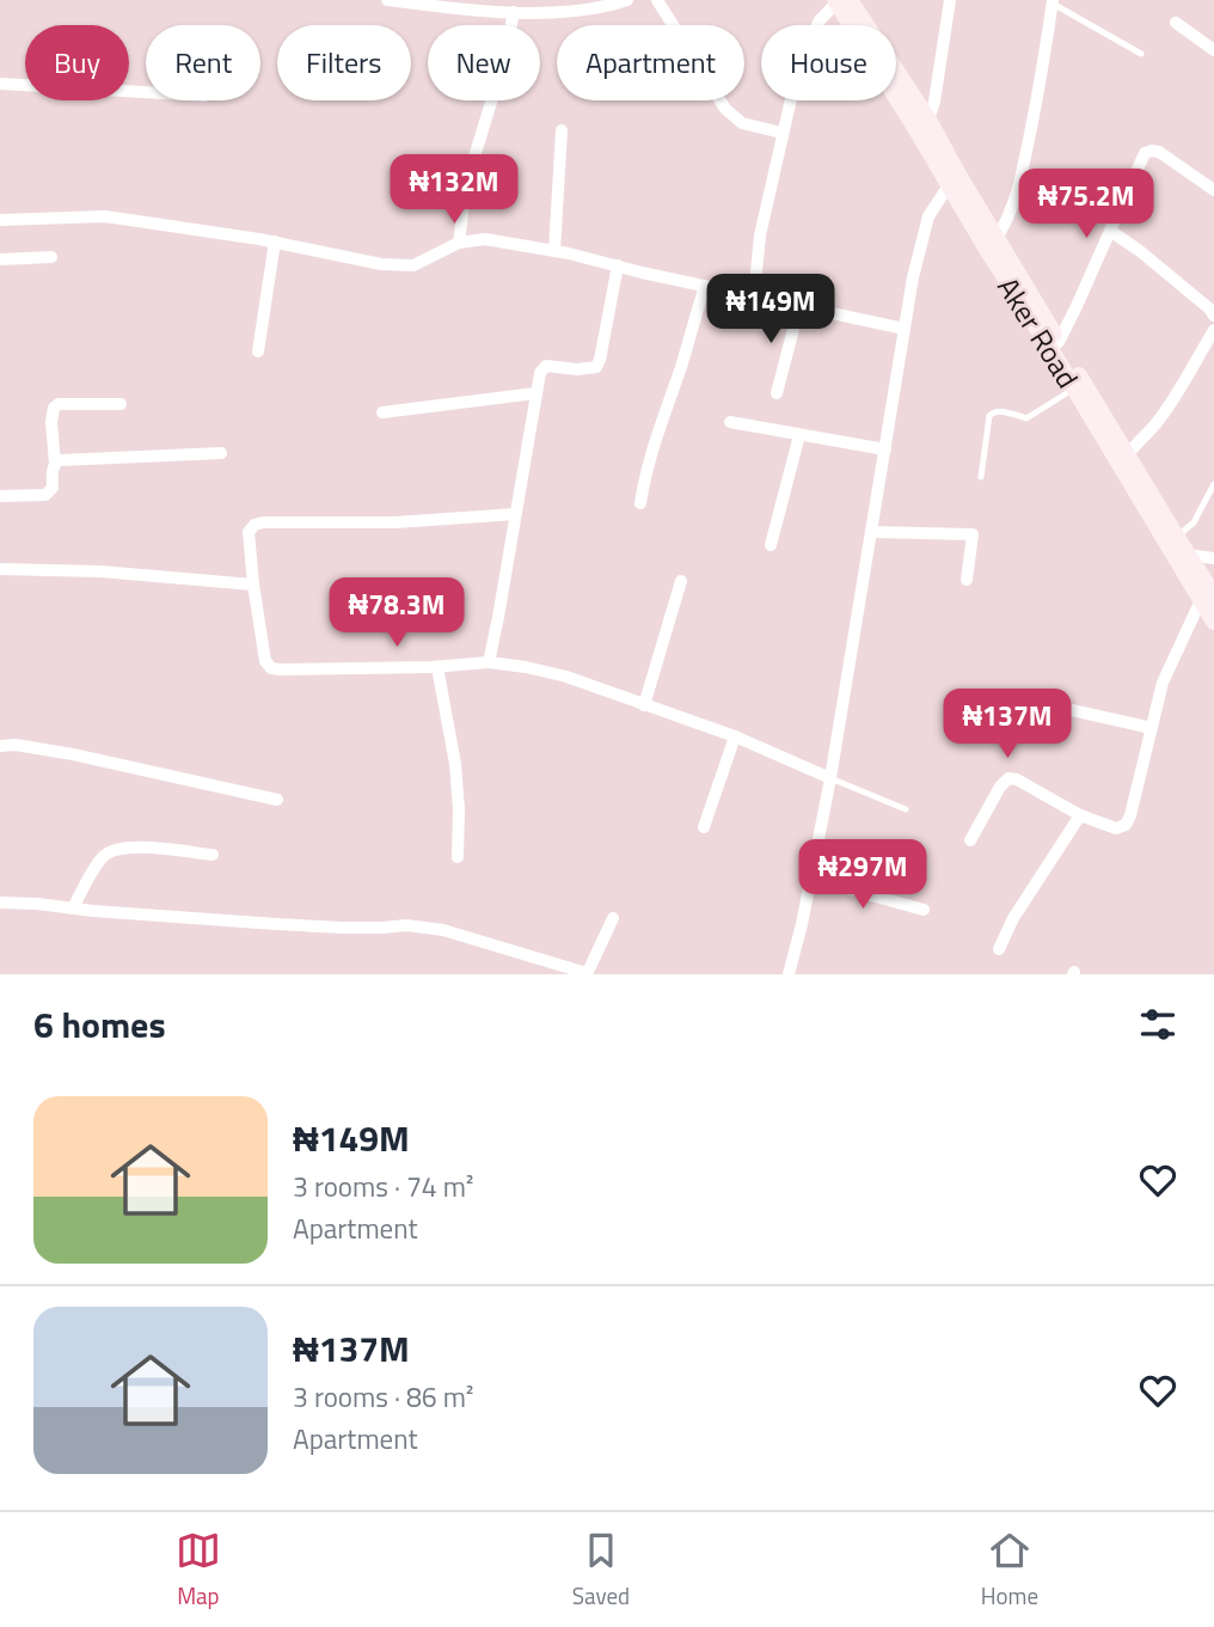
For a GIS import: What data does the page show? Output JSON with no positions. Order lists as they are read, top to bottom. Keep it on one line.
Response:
{"streets":{"street":["Aker Road"]},"page":{"chip":["Buy","Rent","Filters","New","Apartment","House"],"price":["₦132M","₦75.2M","₦149M","₦78.3M","₦137M","₦297M"],"heading":"6 homes","list":[{"name":"₦149M","note":"3 rooms · 74 m² · Apartment"},{"name":"₦137M","note":"3 rooms · 86 m² · Apartment"}],"tabs":["Map","Saved","Home"]}}
